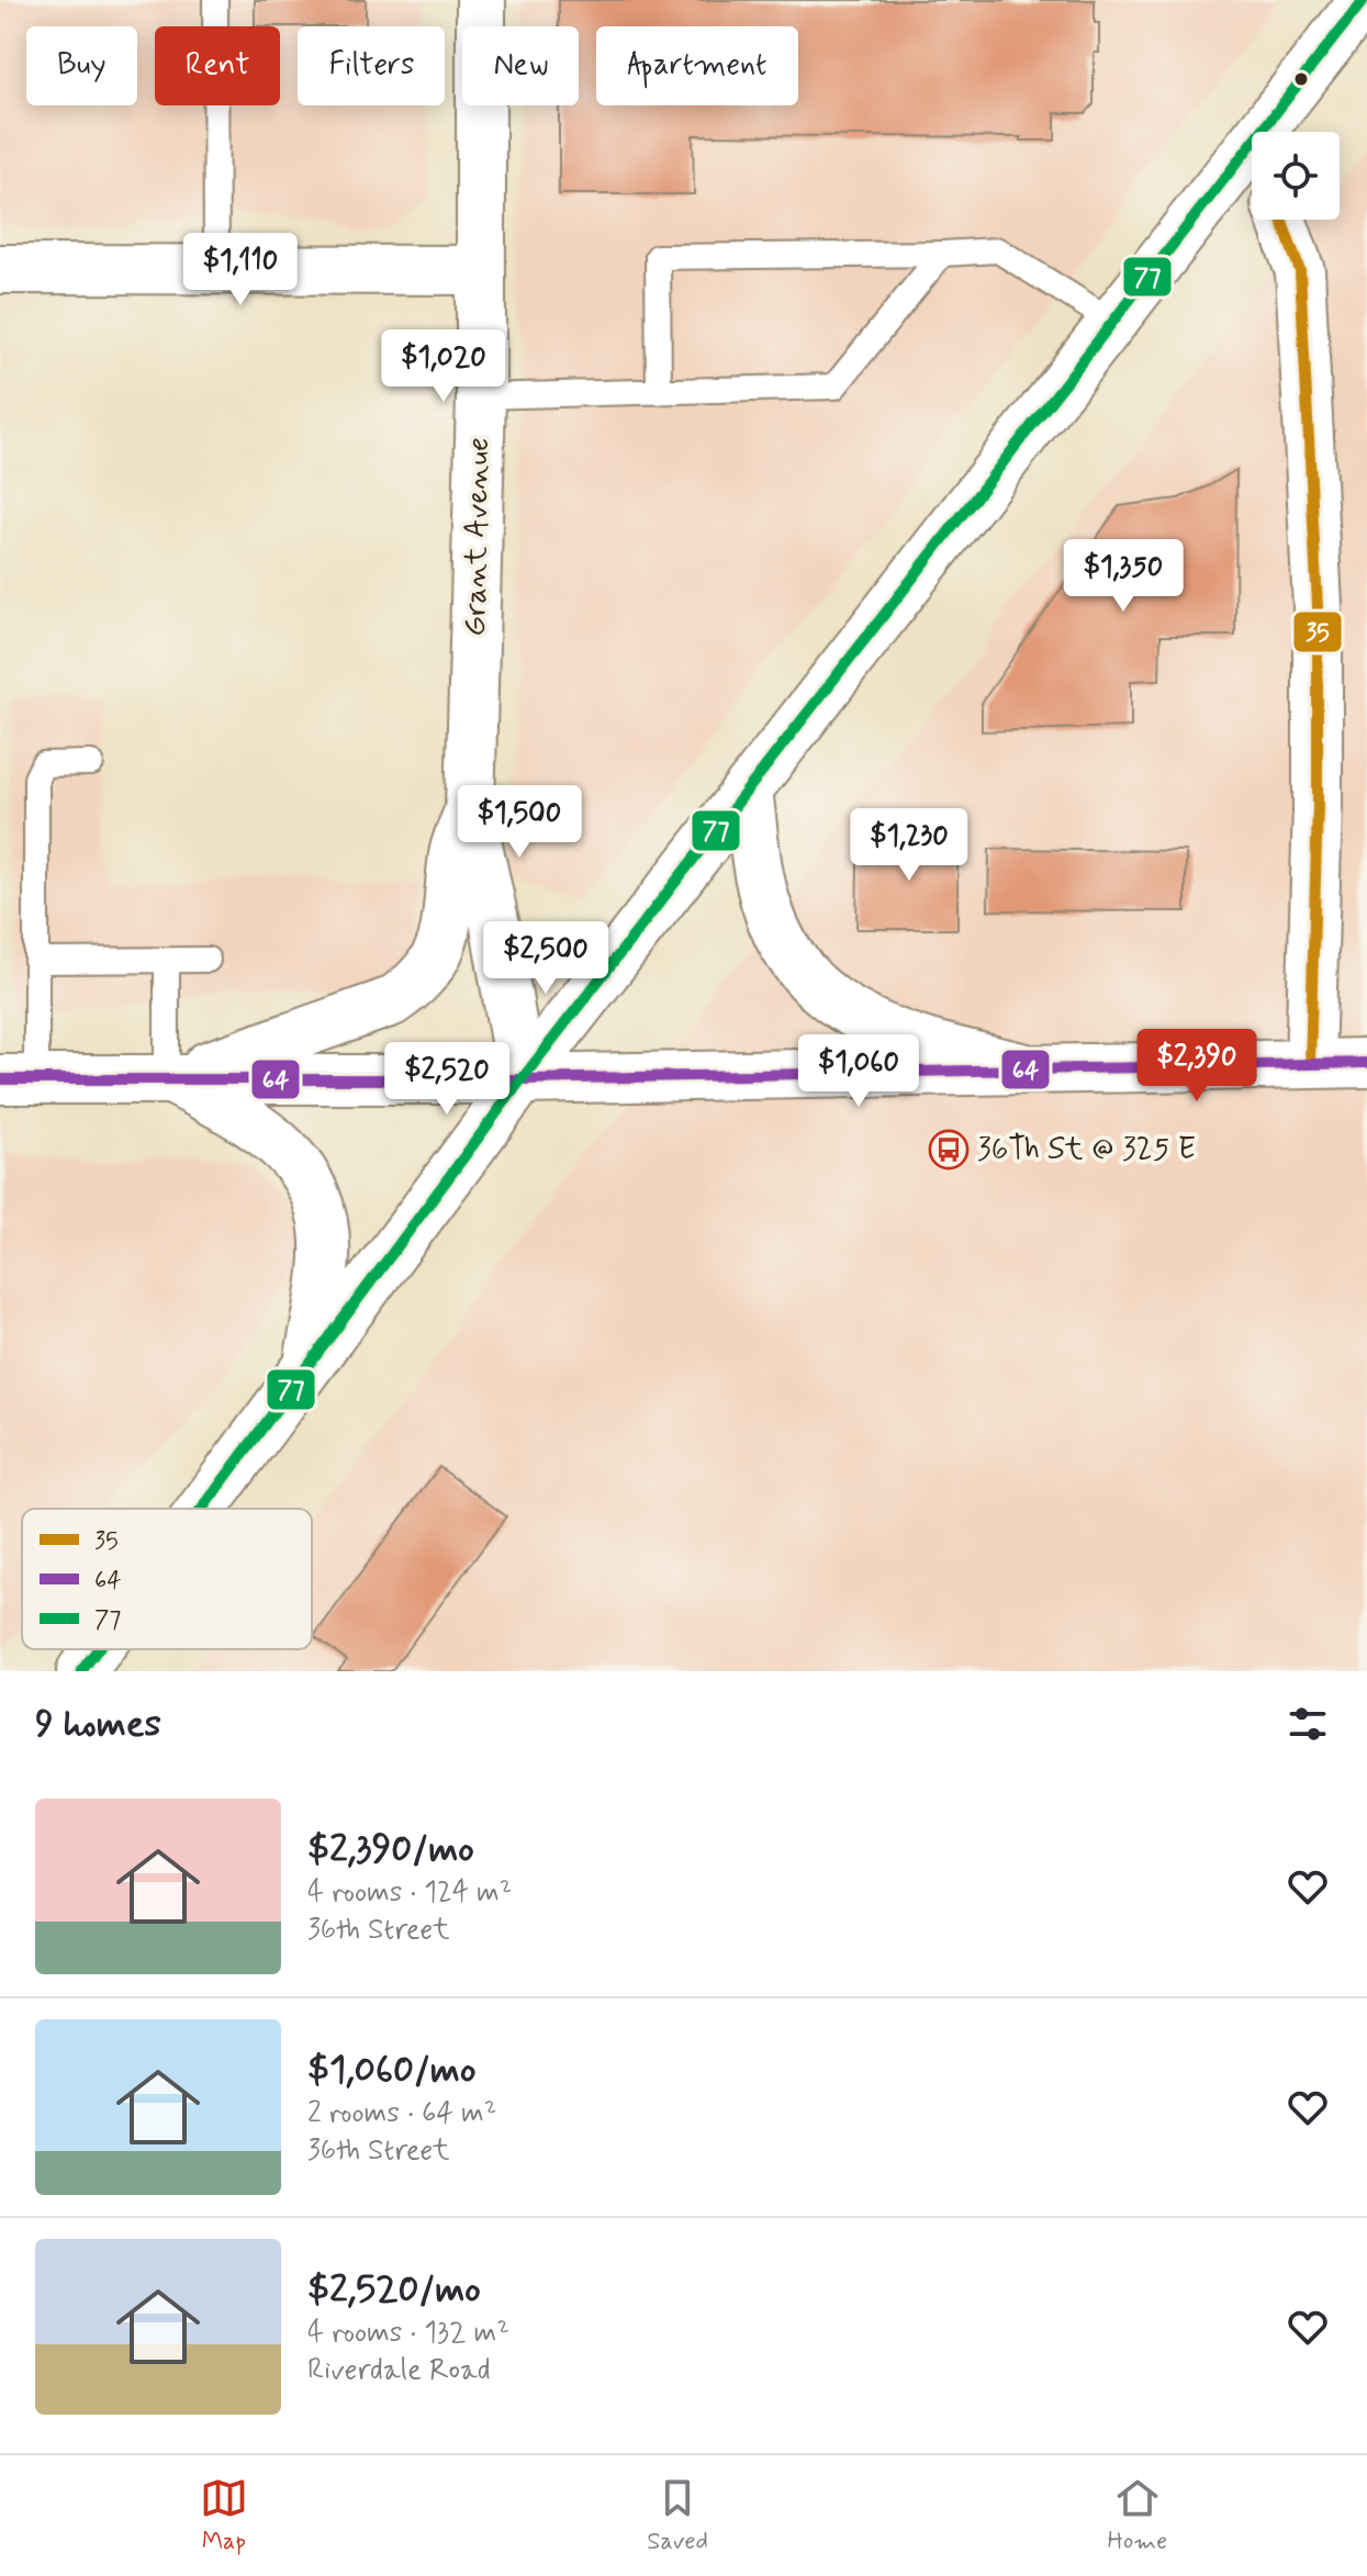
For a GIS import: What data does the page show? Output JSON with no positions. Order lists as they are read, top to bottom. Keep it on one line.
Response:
{"streets":{"main road":["Grant Avenue"]},"places":{"bus stop":["36Th St @ 325 E"]},"lines":["transit line 77","transit line 35","transit line 64"],"legend":["35","64","77"],"page":{"chip":["Buy","Rent","Filters","New","Apartment"],"price":["$1,110","$1,020","$1,350","$1,500","$1,230","$2,500","$2,390","$1,060","$2,520"],"heading":"9 homes","list":[{"name":"$2,390/mo","note":"4 rooms · 124 m² · 36th Street"},{"name":"$1,060/mo","note":"2 rooms · 64 m² · 36th Street"},{"name":"$2,520/mo","note":"4 rooms · 132 m² · Riverdale Road"}],"tabs":["Map","Saved","Home"]}}
